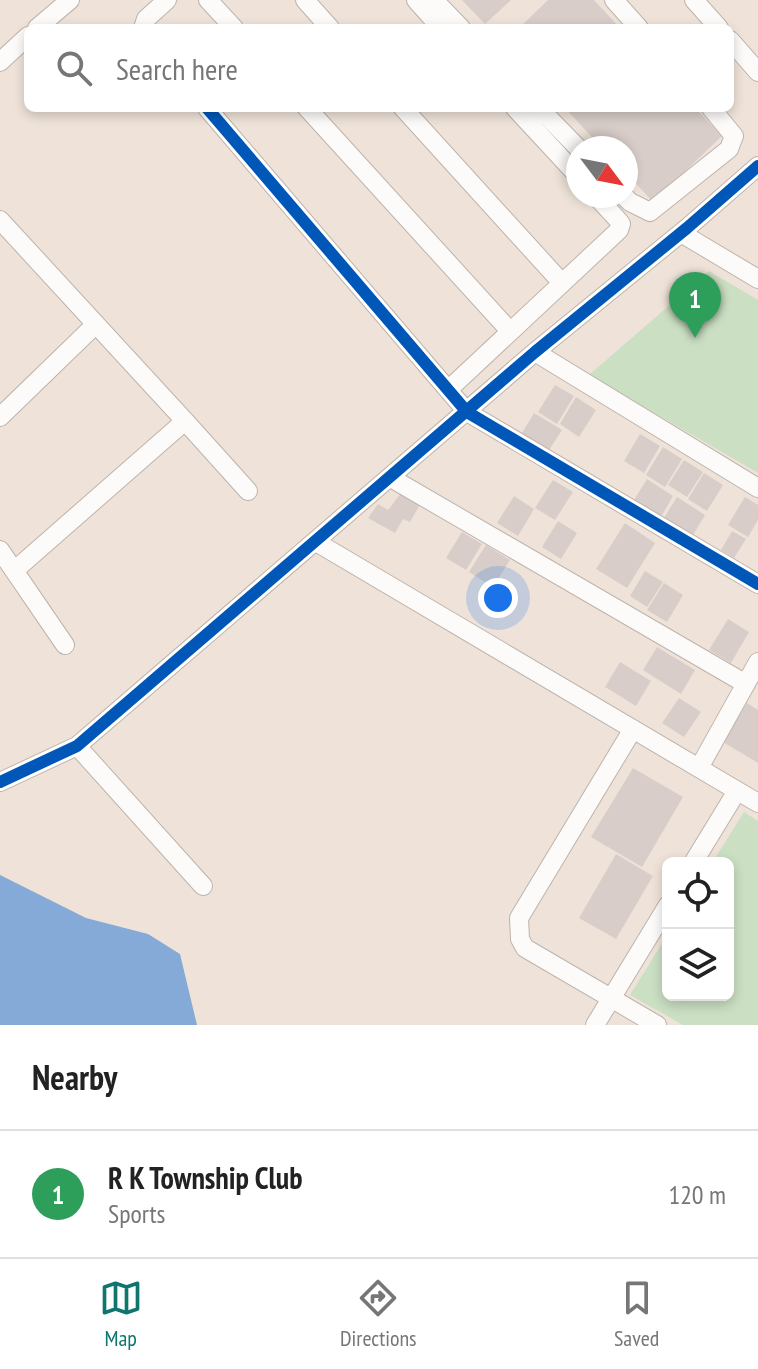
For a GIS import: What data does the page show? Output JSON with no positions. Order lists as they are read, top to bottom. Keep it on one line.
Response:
{"north":"bottom right","page":{"search":"Search here","pins":"1","heading":"Nearby","list":[{"mark":"1","name":"R K Township Club","note":"Sports","value":"120 m"}],"nav":["Map","Directions","Saved"]}}
